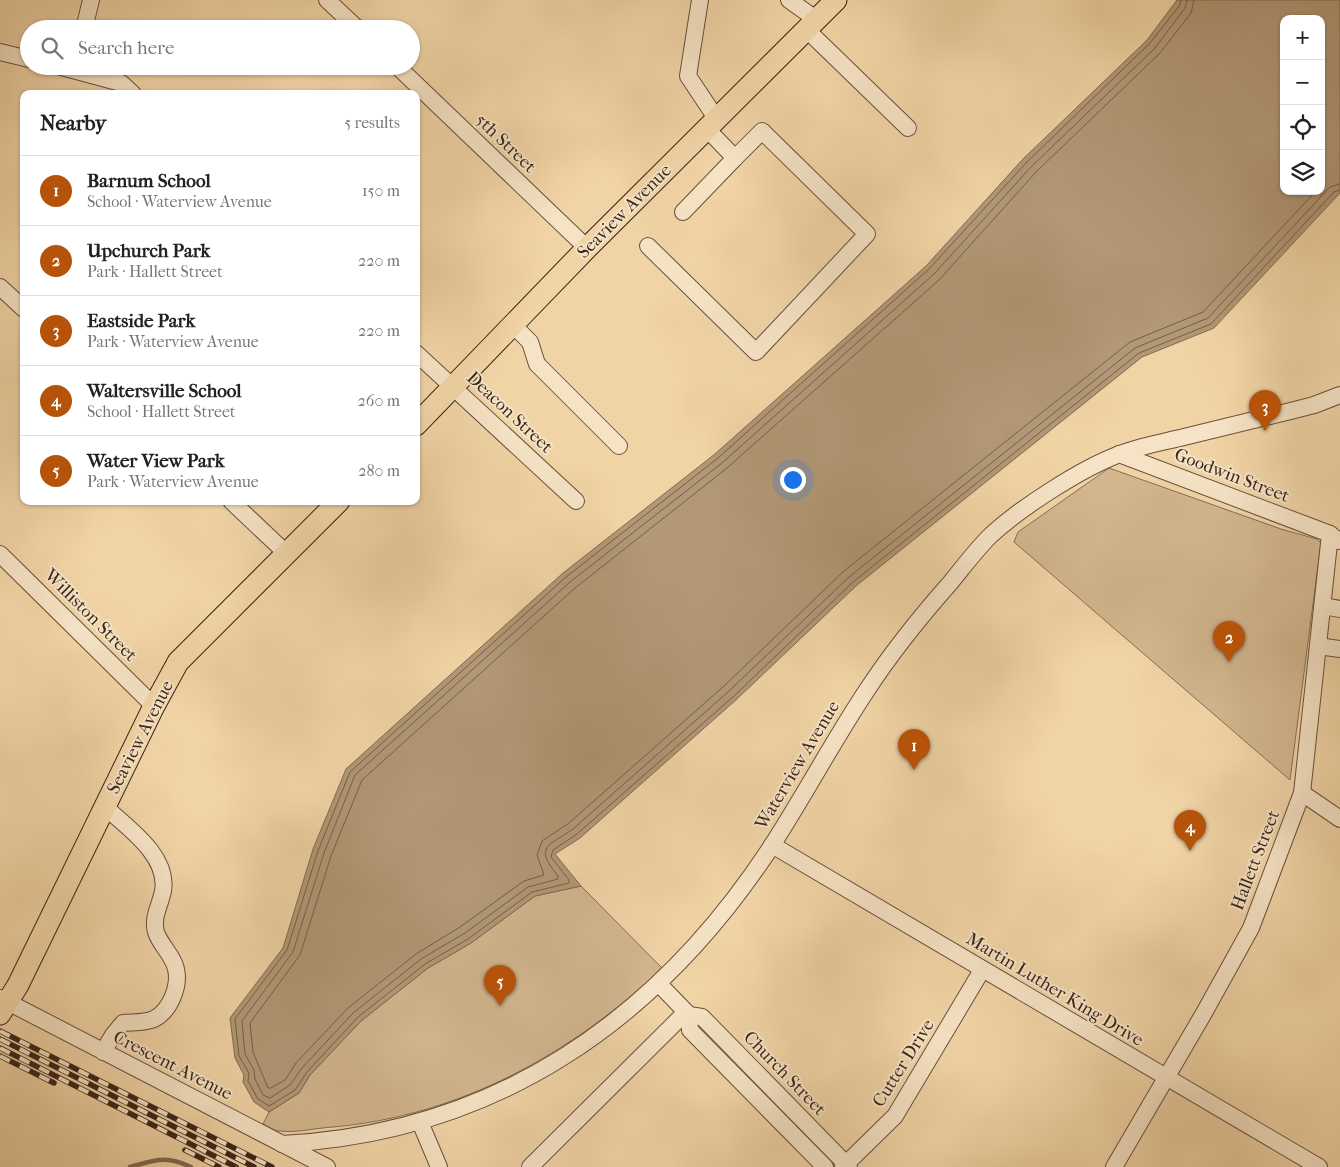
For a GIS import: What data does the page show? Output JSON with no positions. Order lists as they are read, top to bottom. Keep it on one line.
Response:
{"streets":{"main road":["Seaview Avenue"],"street":["5th Street","Deacon Street","Goodwin Street","Williston Street","Waterview Avenue","Hallett Street","Martin Luther King Drive","Cutter Drive","Crescent Avenue","Church Street"]},"crossings":[["5th Street","Seaview Avenue"],["Seaview Avenue","Deacon Street"],["Seaview Avenue","Williston Street"],["Seaview Avenue","Crescent Avenue"],["Goodwin Street","Waterview Avenue"],["Goodwin Street","Hallett Street"],["Waterview Avenue","Martin Luther King Drive"],["Waterview Avenue","Crescent Avenue"],["Waterview Avenue","Church Street"],["Hallett Street","Martin Luther King Drive"],["Martin Luther King Drive","Cutter Drive"],["Cutter Drive","Church Street"]],"page":{"map_buttons":["+","−"],"search":"Search here","heading":["Nearby","5 results"],"list":[{"mark":"1","name":"Barnum School","note":"School · Waterview Avenue","value":"150 m"},{"mark":"2","name":"Upchurch Park","note":"Park · Hallett Street","value":"220 m"},{"mark":"3","name":"Eastside Park","note":"Park · Waterview Avenue","value":"220 m"},{"mark":"4","name":"Waltersville School","note":"School · Hallett Street","value":"260 m"},{"mark":"5","name":"Water View Park","note":"Park · Waterview Avenue","value":"280 m"}],"pins":["3","2","1","4","5"]}}
